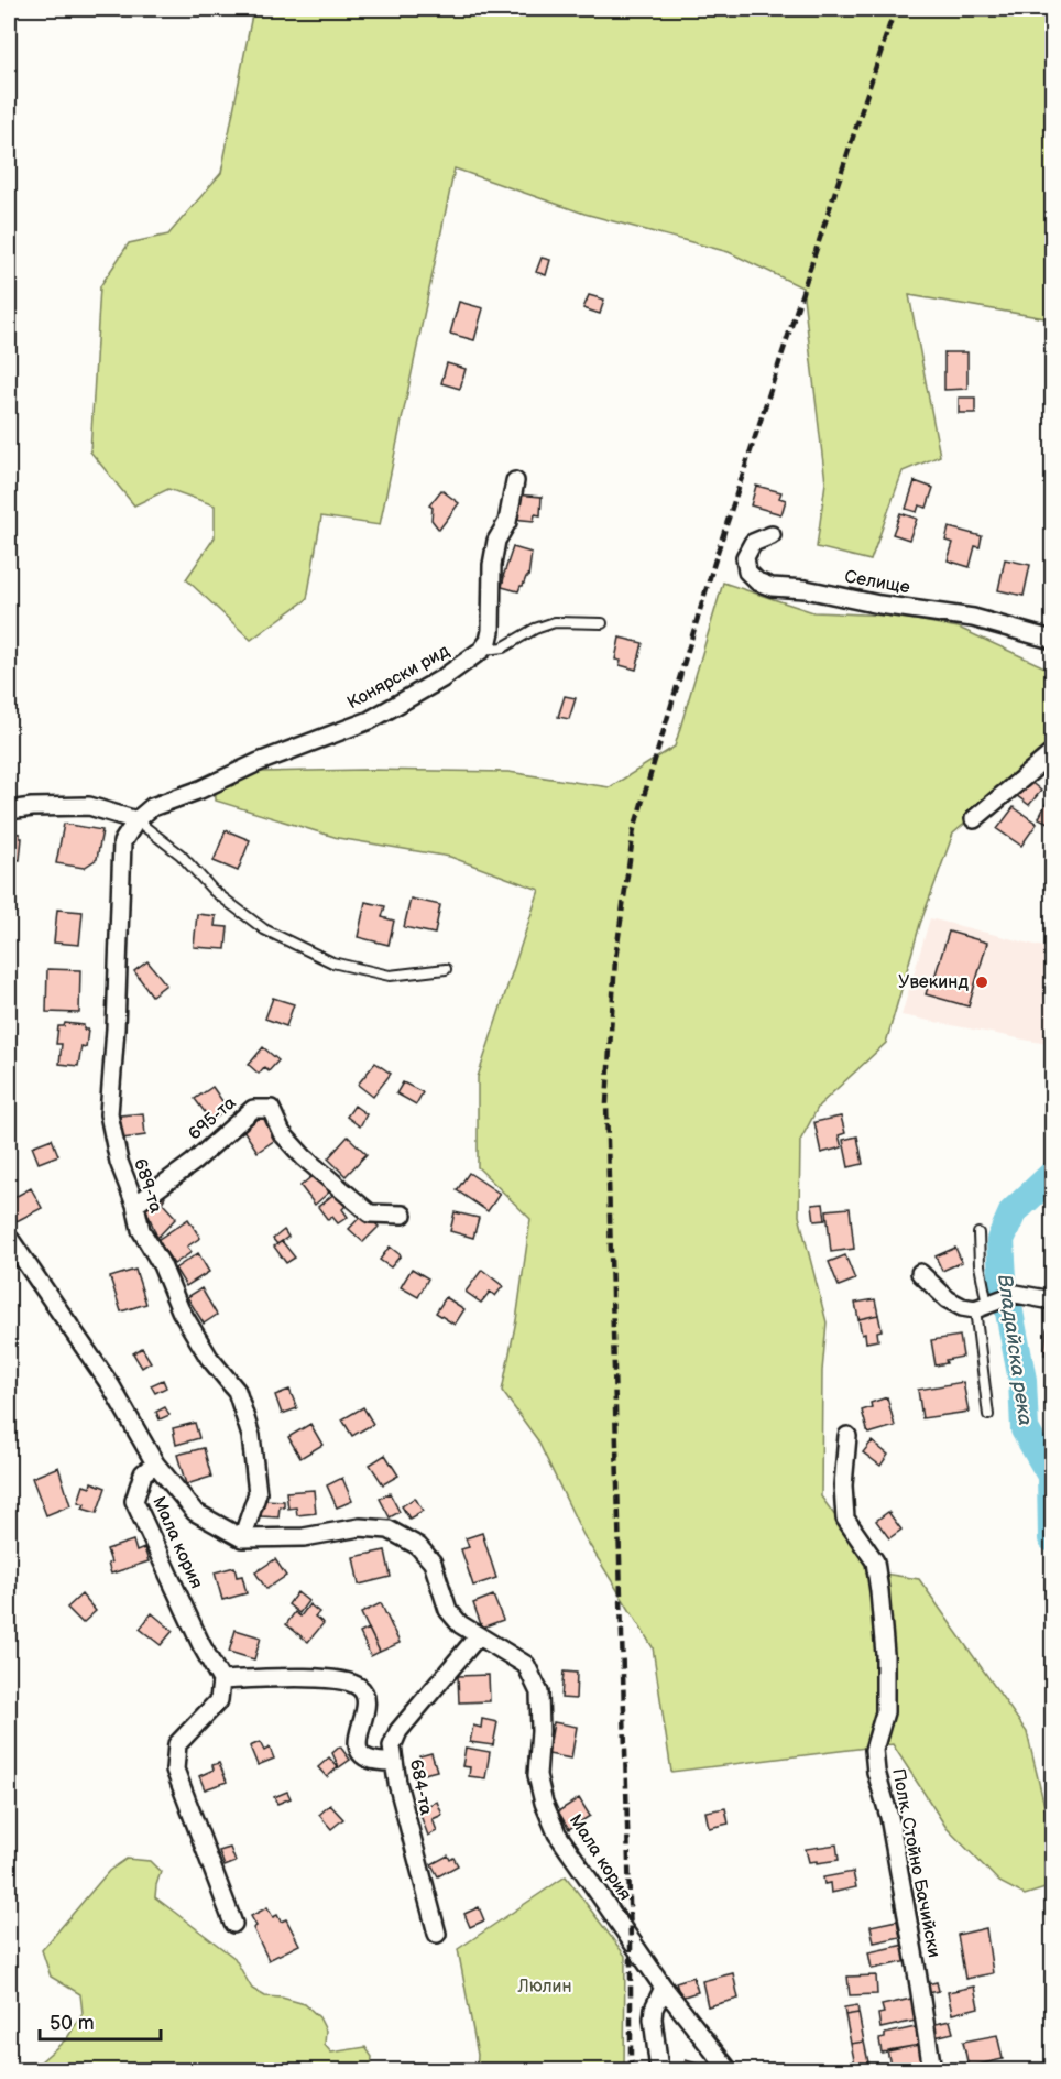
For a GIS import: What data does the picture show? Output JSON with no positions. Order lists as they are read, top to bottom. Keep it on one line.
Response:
{"streets":{"street":["Селище","Конярски рид","695-та","689-та","Мала кория","684-та","Полк. Стойно Бачийски"]},"crossings":[["Конярски рид","689-та"],["695-та","689-та"],["689-та","Мала кория"],["Мала кория","684-та"]],"water":["Владайска река"],"parks":["Люлин"],"places":["Увекинд"],"scale_bar":"50 m"}
